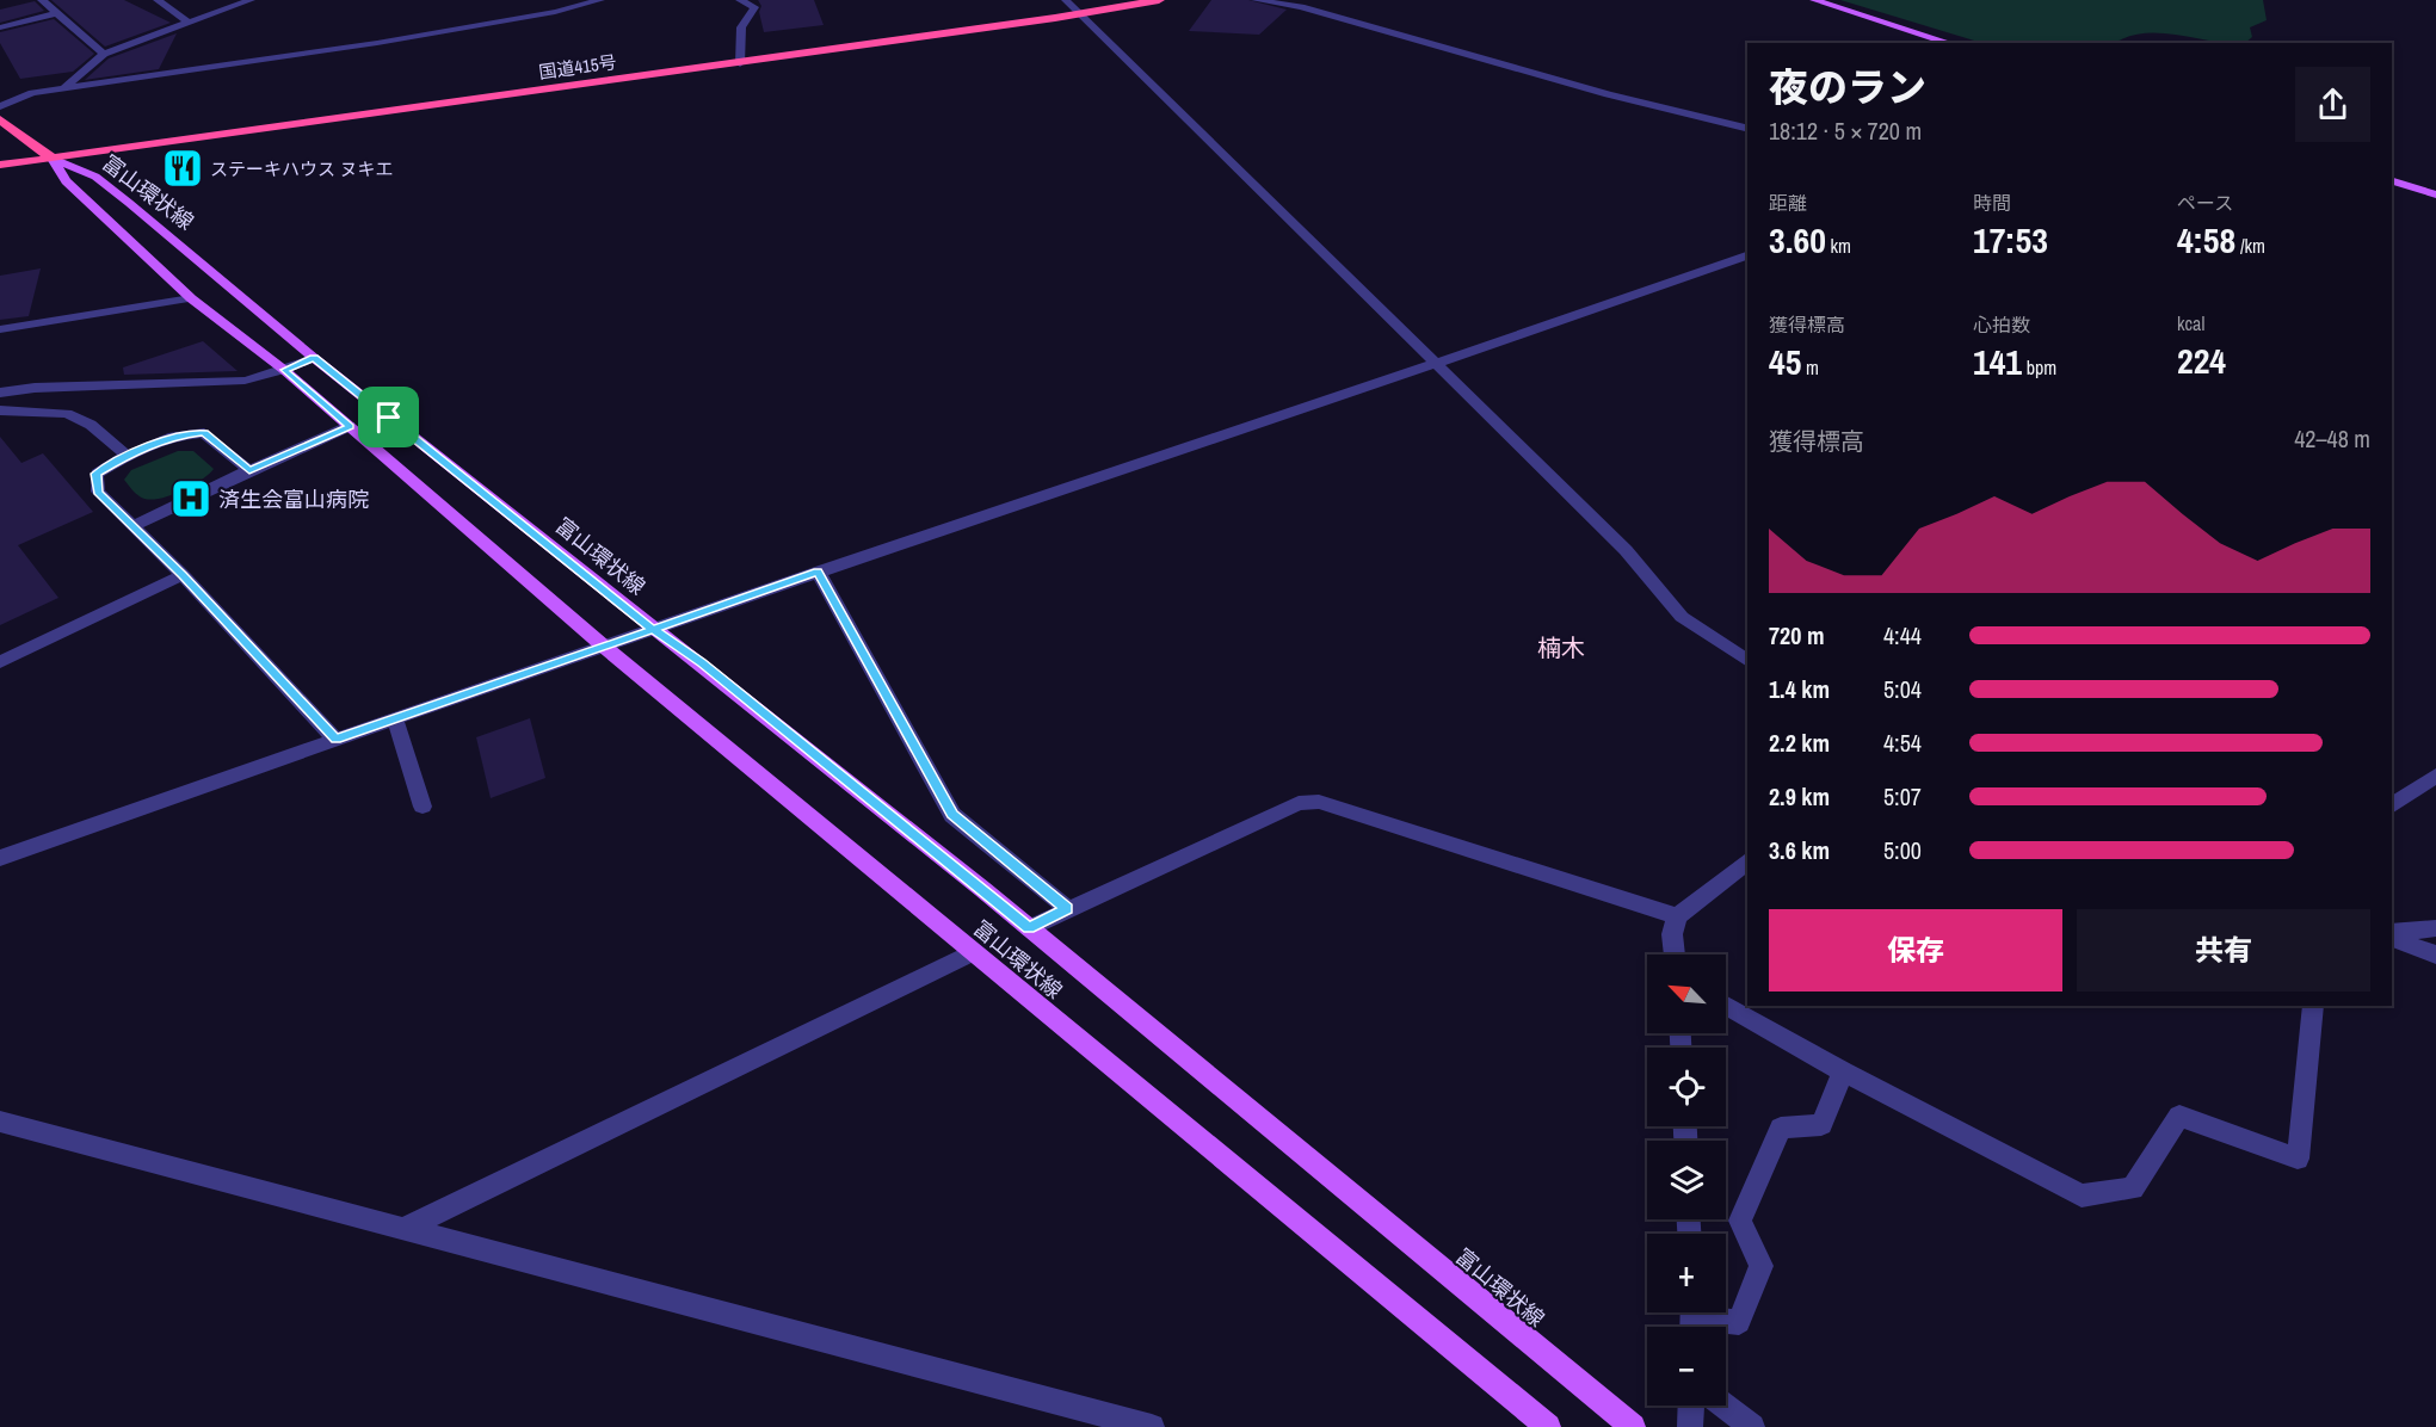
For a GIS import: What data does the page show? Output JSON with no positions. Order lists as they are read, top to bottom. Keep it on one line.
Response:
{"streets":{"highway":["国道415号"],"main road":["富山環状線"]},"crossings":[["国道415号","富山環状線"]],"districts":["楠木"],"places":{"restaurant":["ステーキハウス ヌキエ"],"hospital":["済生会富山病院"]},"north":"top left","page":{"heading":["夜のラン","18:12 · 5 × 720 m"],"stats":[["距離","3.60 km"],["時間","17:53"],["ペース","4:58 /km"],["獲得標高","45 m"],["心拍数","141 bpm"],["kcal","224"]],"chart":["獲得標高","42–48 m"],"list":[{"name":"720 m","note":"4:44"},{"name":"1.4 km","note":"5:04"},{"name":"2.2 km","note":"4:54"},{"name":"2.9 km","note":"5:07"},{"name":"3.6 km","note":"5:00"}],"buttons":["保存","共有"],"map_buttons":["+","−"]}}
